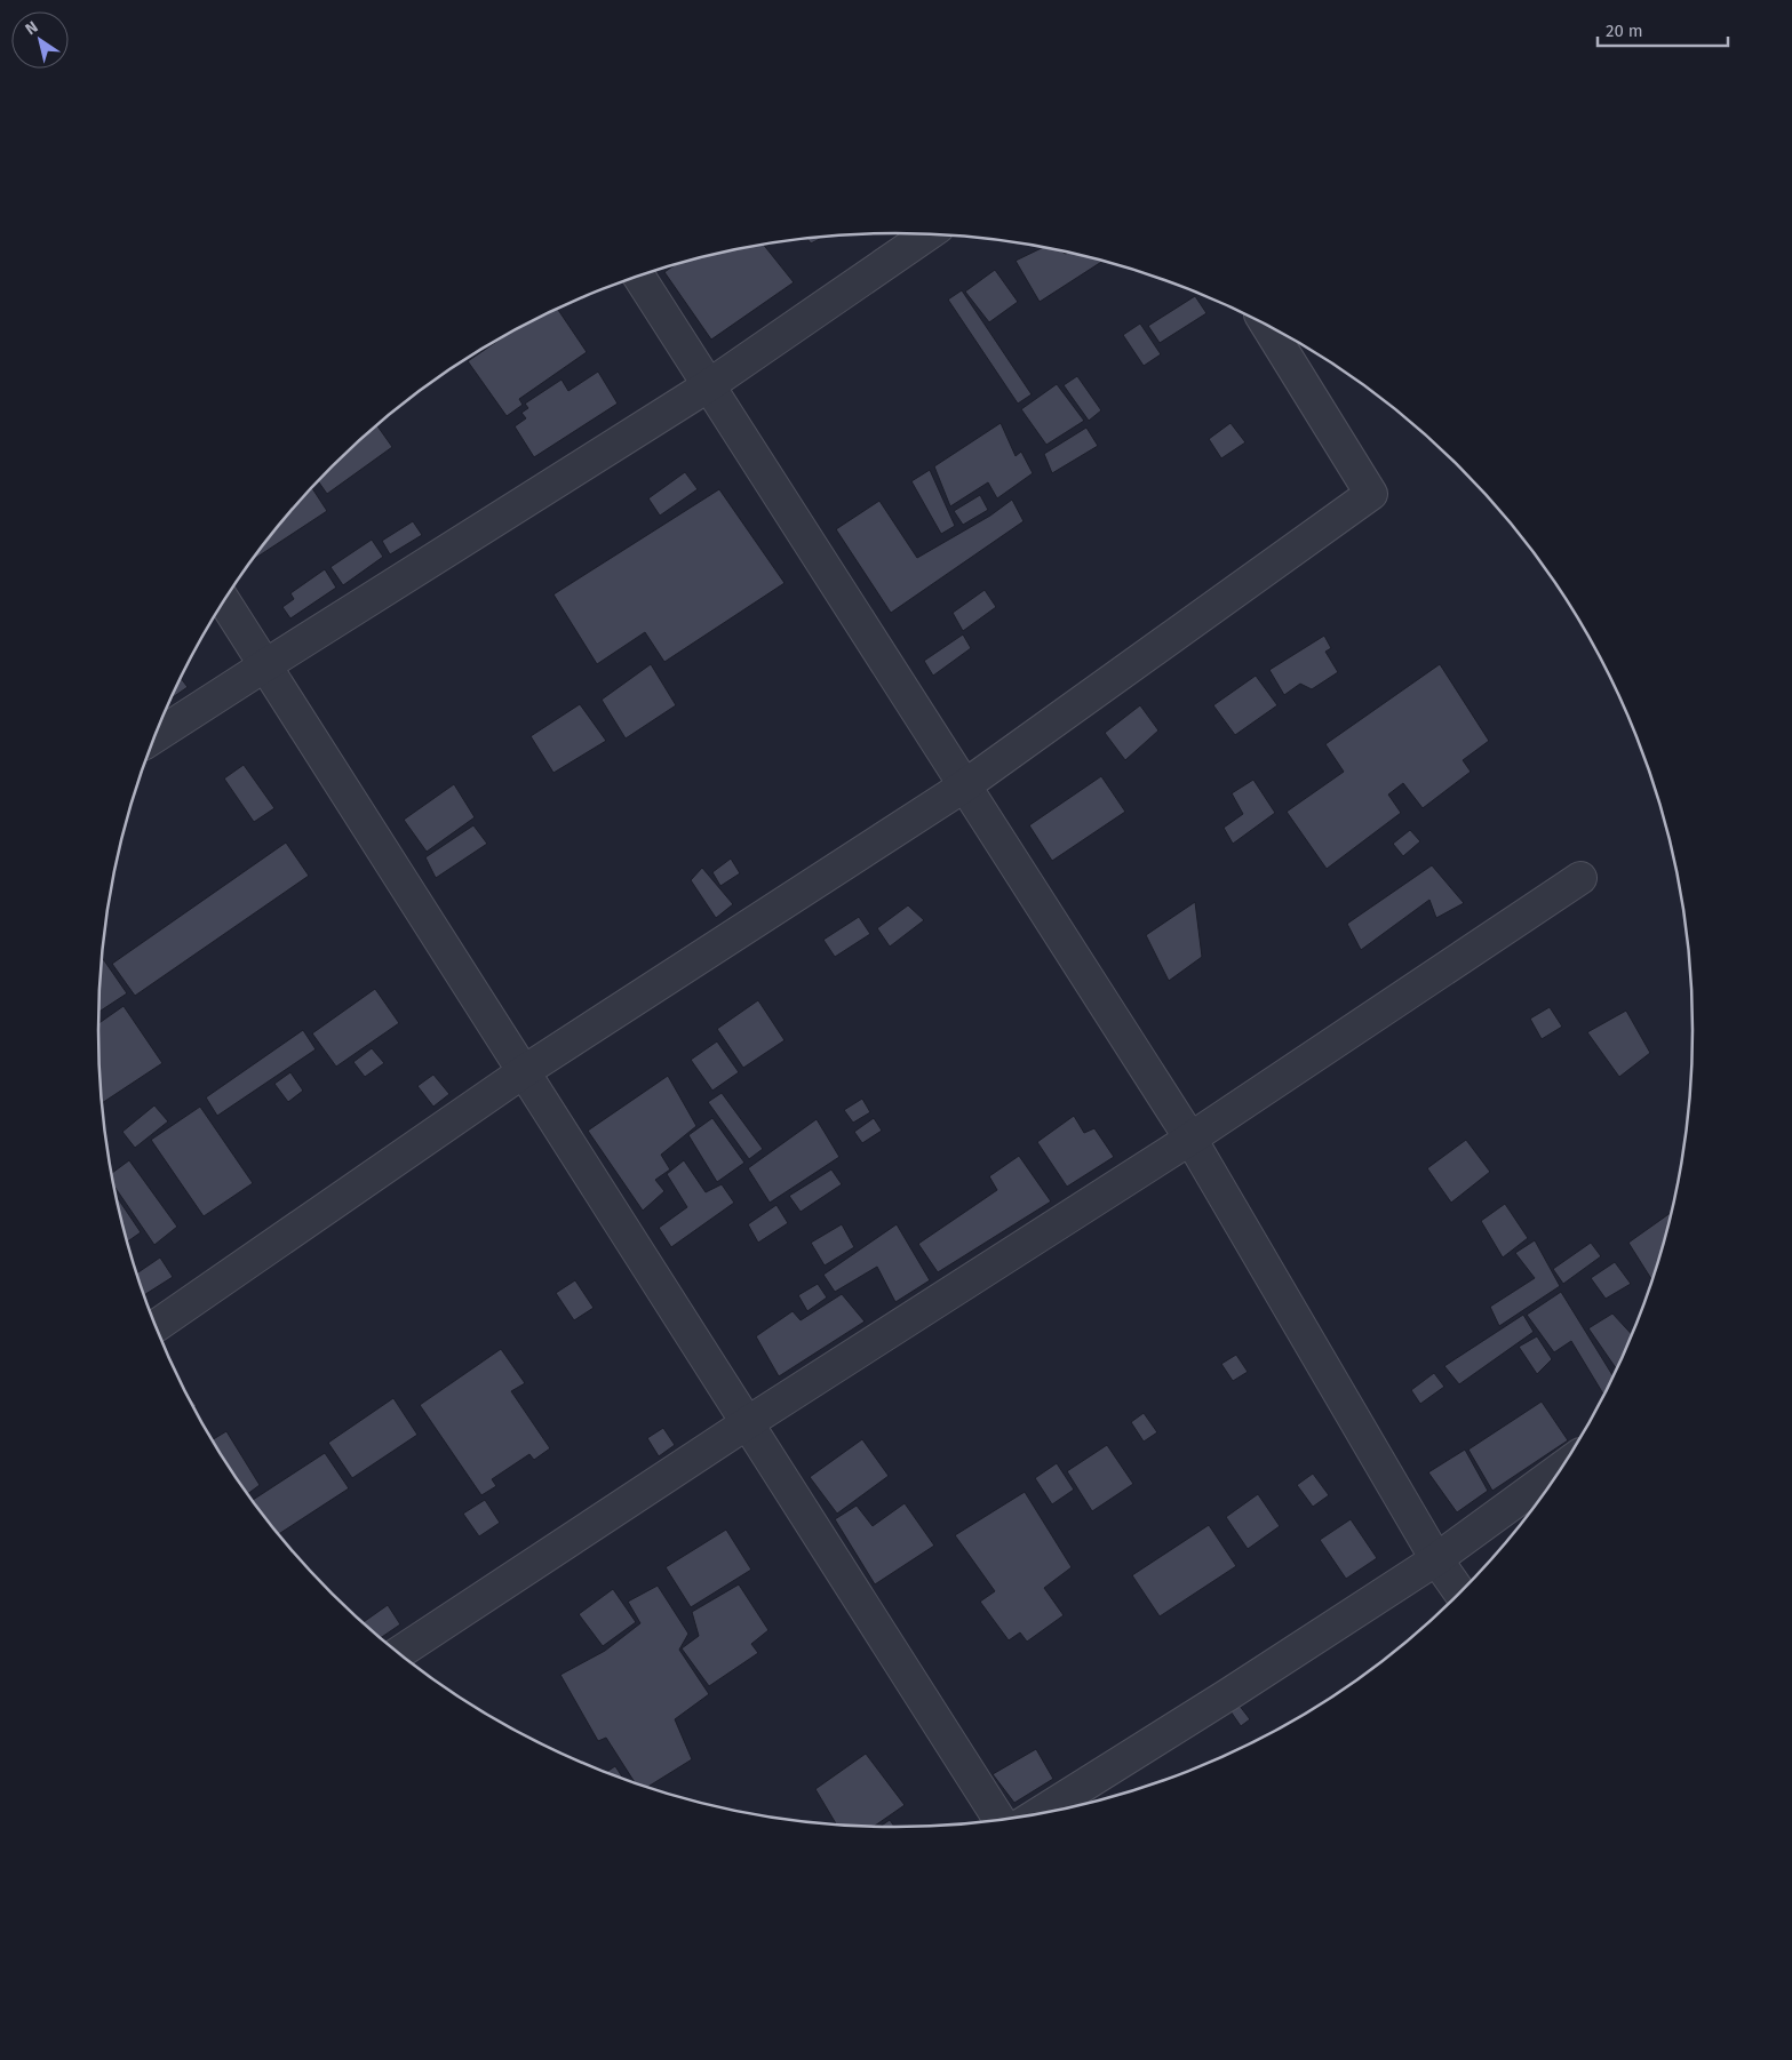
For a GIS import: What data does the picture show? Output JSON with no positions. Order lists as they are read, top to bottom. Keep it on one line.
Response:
{"scale_bar":"20 m","north":"top left"}
